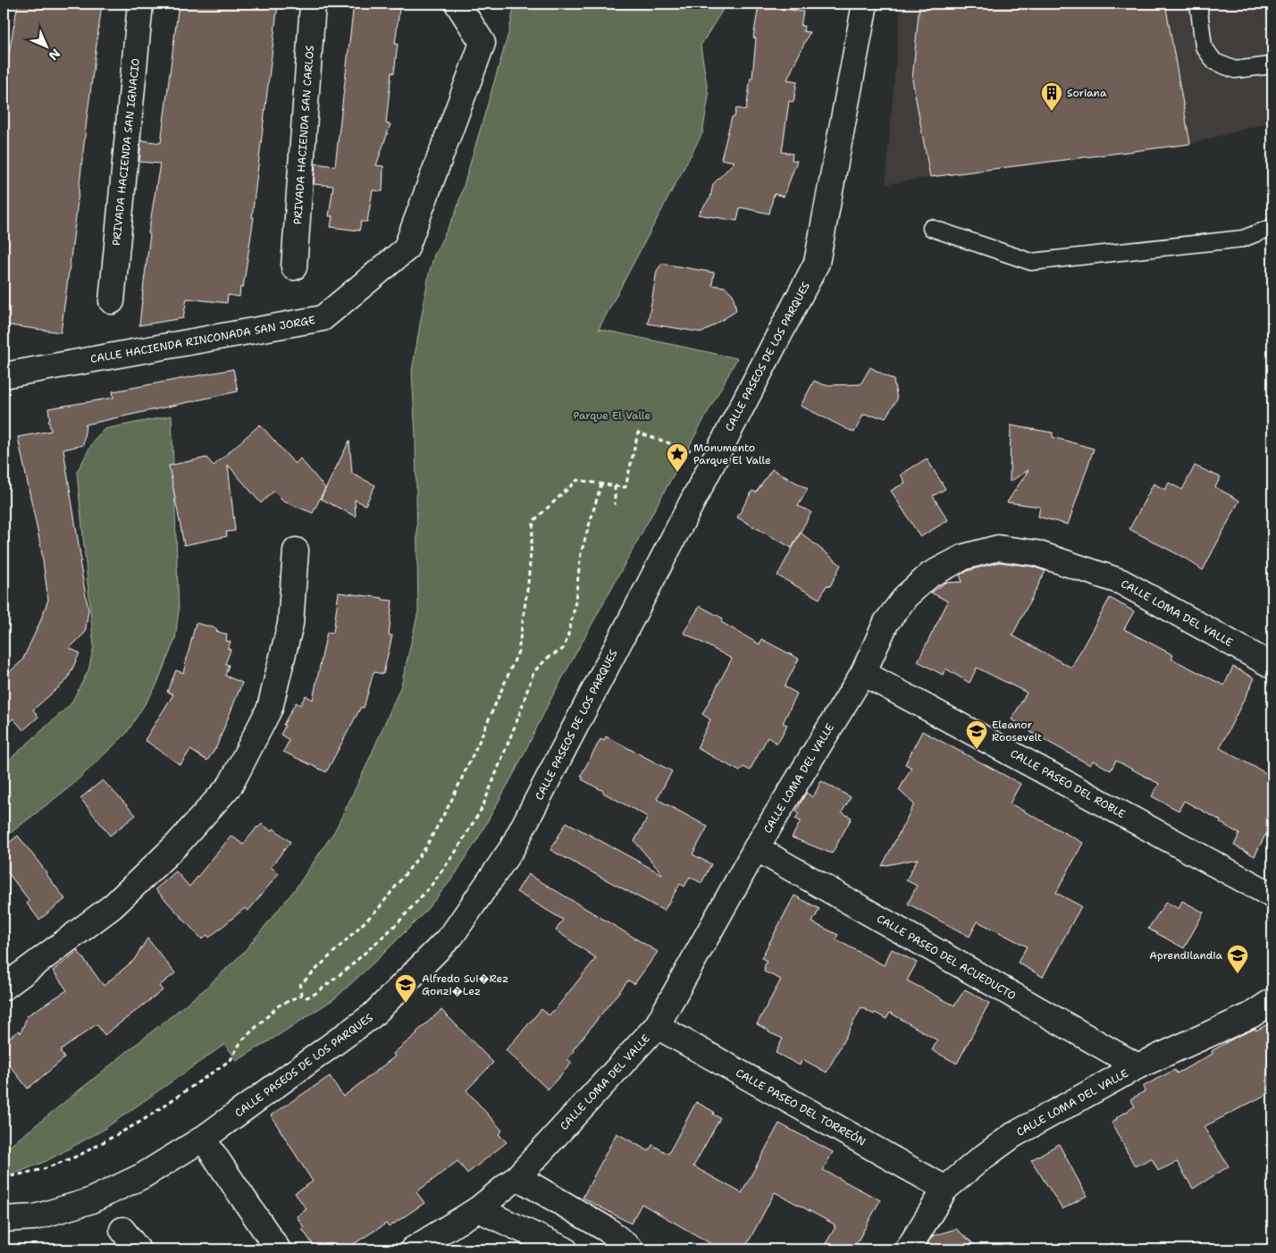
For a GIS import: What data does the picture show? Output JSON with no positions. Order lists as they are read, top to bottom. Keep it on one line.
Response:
{"streets":{"street":["PRIVADA HACIENDA SAN CARLOS","PRIVADA HACIENDA SAN IGNACIO","CALLE HACIENDA RINCONADA SAN JORGE","CALLE PASEOS DE LOS PARQUES","CALLE LOMA DEL VALLE","CALLE PASEO DEL ROBLE","CALLE PASEO DEL ACUEDUCTO","CALLE PASEO DEL TORREÓN"]},"crossings":[["CALLE LOMA DEL VALLE","CALLE PASEO DEL ROBLE"],["CALLE LOMA DEL VALLE","CALLE PASEO DEL ACUEDUCTO"],["CALLE LOMA DEL VALLE","CALLE PASEO DEL TORREÓN"]],"parks":["Parque El Valle"],"places":{"building":["Soriana"],"place":["Monumento Parque El Valle"],"school or university":["Eleanor Roosevelt","Aprendilandia","Alfredo Sui�Rez Gonzi�Lez"]},"north":"bottom right"}
